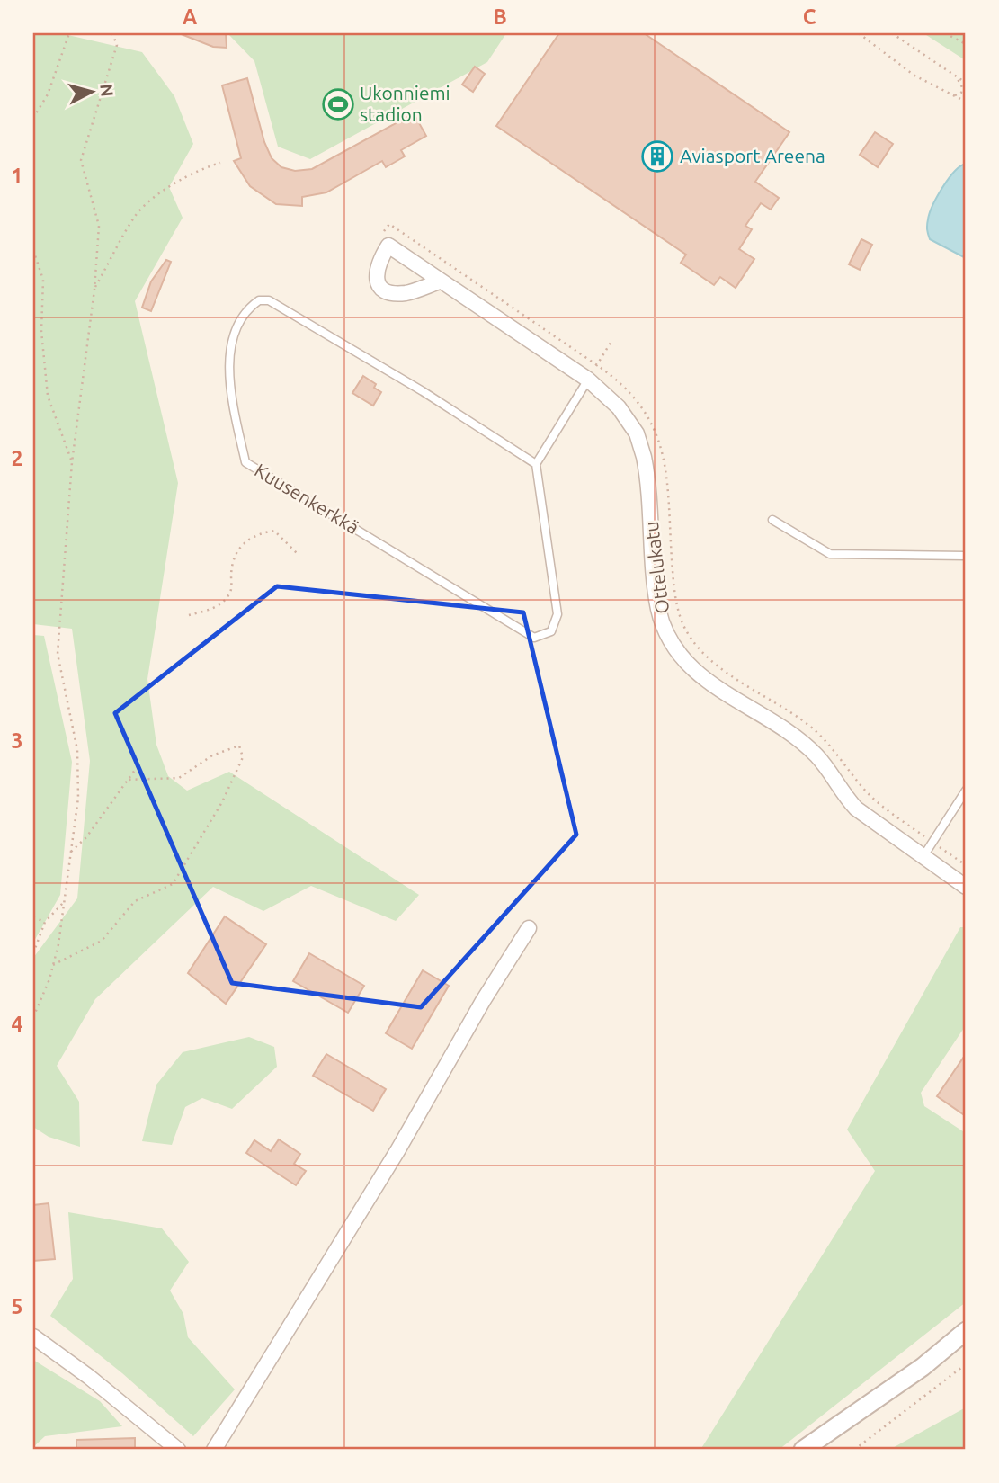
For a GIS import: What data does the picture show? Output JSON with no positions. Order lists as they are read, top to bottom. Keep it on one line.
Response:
{"streets":{"street":["Ottelukatu"],"lane":["Kuusenkerkkä"]},"places":{"sports":["Ukonniemi stadion"],"building":["Aviasport Areena"]},"north":"right","grid":{"columns":["A","B","C"],"rows":["1","2","3","4","5"]}}
